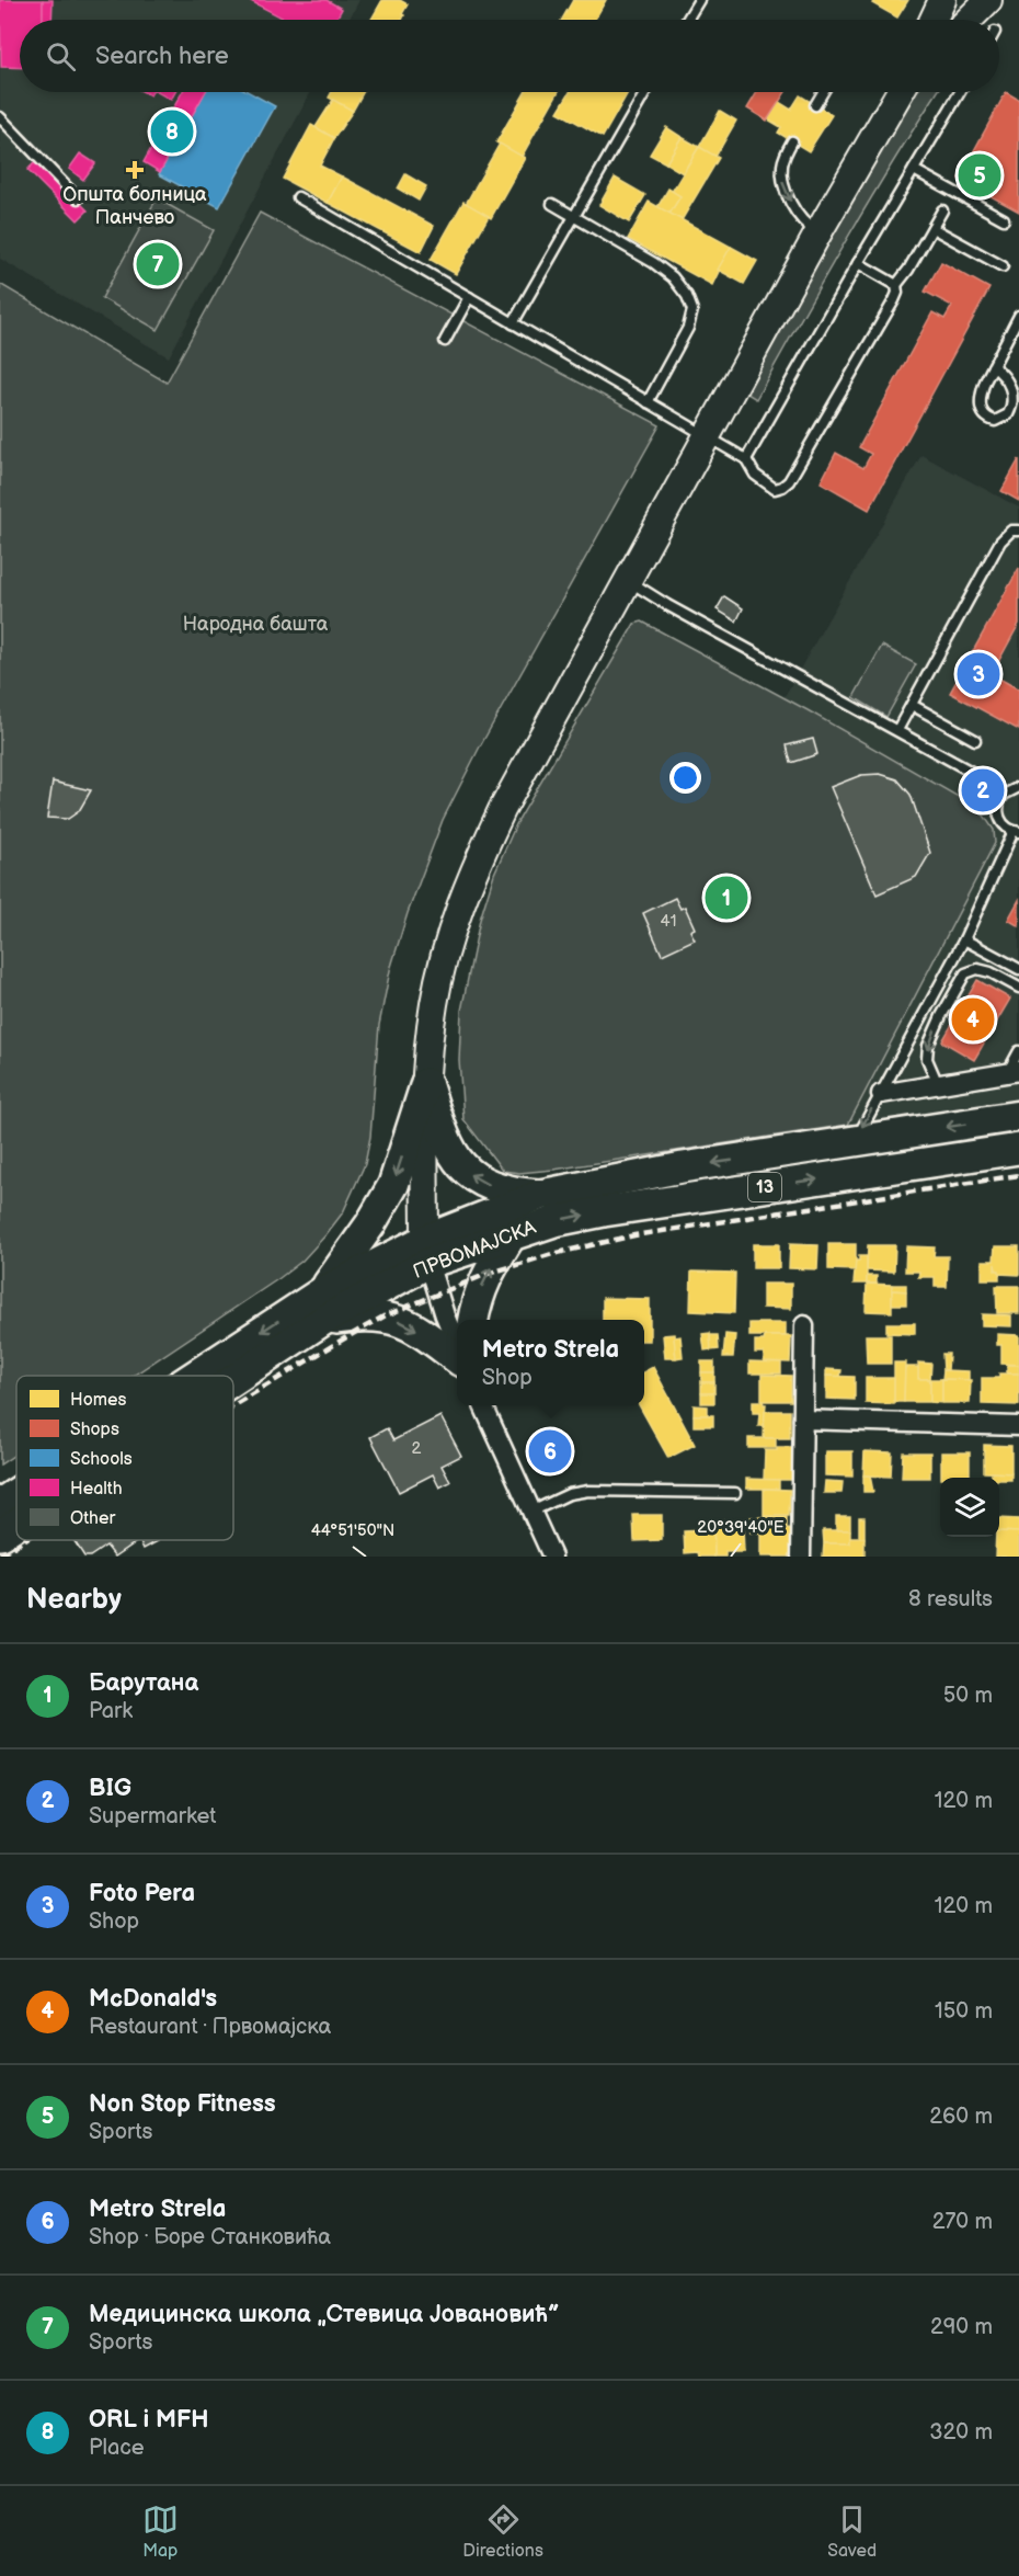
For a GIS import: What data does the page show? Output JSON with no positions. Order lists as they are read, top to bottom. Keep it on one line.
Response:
{"streets":{"main road":["13","ПРВОМАЈСКА"]},"parks":["Народна башта"],"places":{"health":["Општа болница Панчево"]},"house_numbers":["41","2"],"legend":["Homes","Shops","Schools","Health","Other"],"page":{"search":"Search here","pins":["8","5","7","3","2","1","4","6"],"popup":["Metro Strela","Shop"],"heading":["Nearby","8 results"],"list":[{"mark":"1","name":"Барутана","note":"Park","value":"50 m"},{"mark":"2","name":"BIG","note":"Supermarket","value":"120 m"},{"mark":"3","name":"Foto Pera","note":"Shop","value":"120 m"},{"mark":"4","name":"McDonald's","note":"Restaurant · Првомајска","value":"150 m"},{"mark":"5","name":"Non Stop Fitness","note":"Sports","value":"260 m"},{"mark":"6","name":"Metro Strela","note":"Shop · Боре Станковића","value":"270 m"},{"mark":"7","name":"Медицинска школа „Стевица Јовановић”","note":"Sports","value":"290 m"},{"mark":"8","name":"ORL i MFH","note":"Place","value":"320 m"}],"nav":["Map","Directions","Saved"]},"coordinates":["20°39'40\"E","44°51'50\"N"]}
